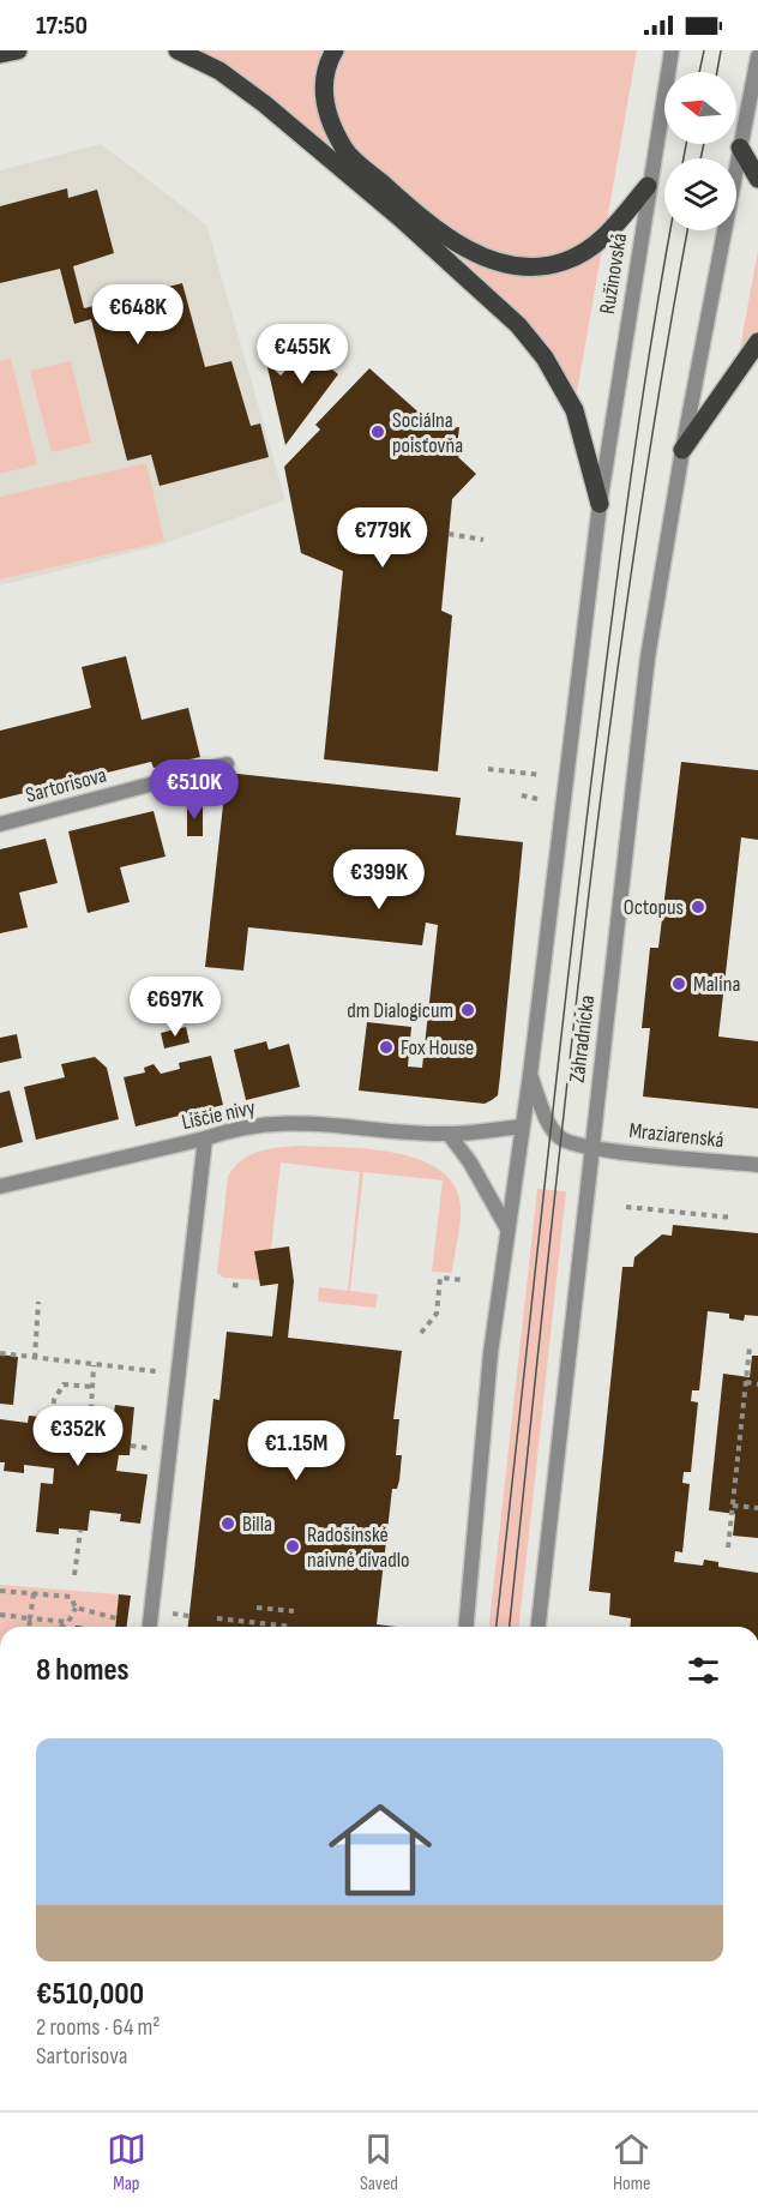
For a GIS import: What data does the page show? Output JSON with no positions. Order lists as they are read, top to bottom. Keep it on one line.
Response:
{"streets":{"street":["Ružinovská","Sartorisova","Záhradnícka","Líščie nivy","Mraziarenská"]},"crossings":[["Záhradnícka","Mraziarenská"]],"places":["Sociálna poisťovňa","Octopus","Malina","dm Dialogicum","Fox House","Billa","Radošinské naivné divadlo"],"north":"left","page":{"status":"17:50","price":["€648K","€455K","€779K","€510K","€399K","€697K","€352K","€1.15M"],"heading":"8 homes","list":[{"name":"€510,000","note":"2 rooms · 64 m² · Sartorisova"}],"tabs":["Map","Saved","Home"]}}
